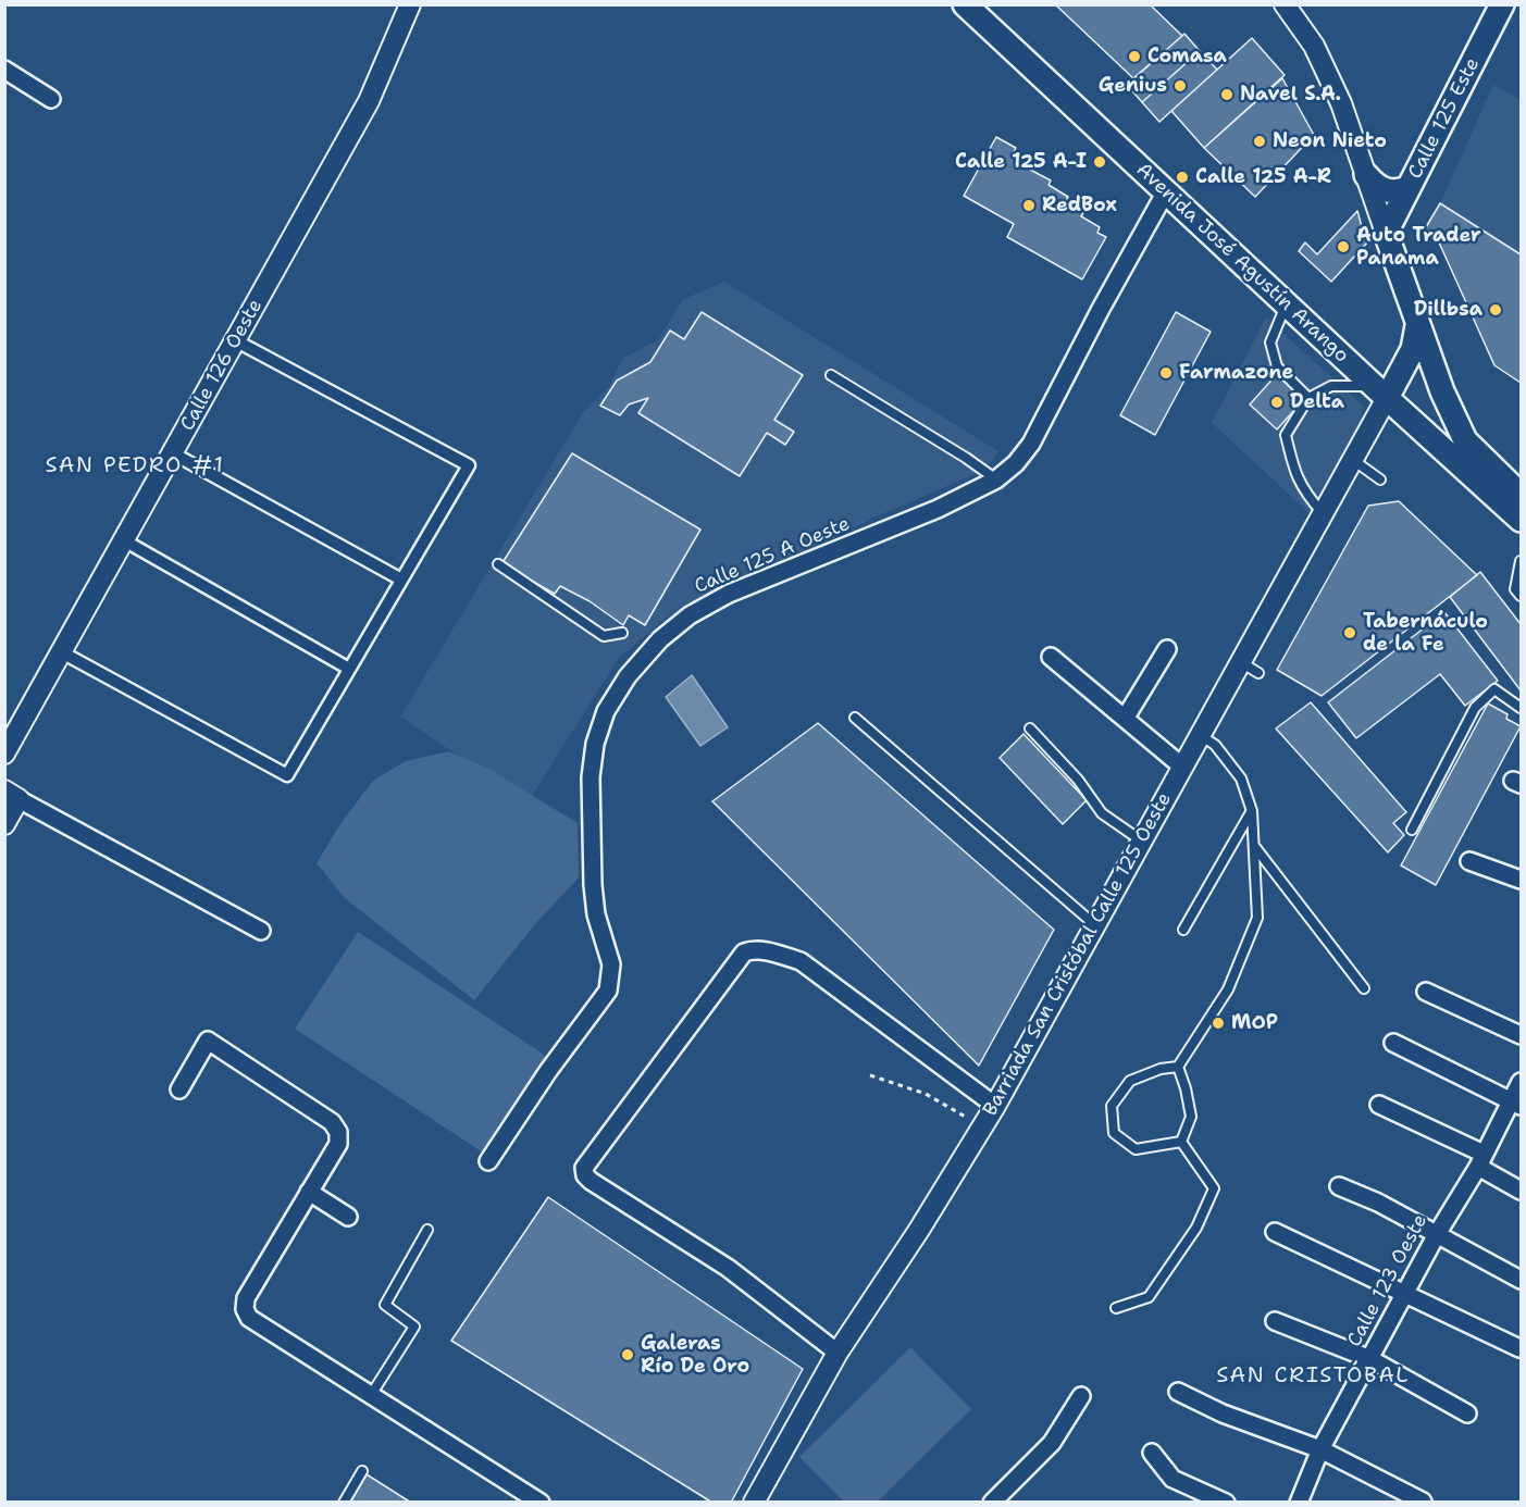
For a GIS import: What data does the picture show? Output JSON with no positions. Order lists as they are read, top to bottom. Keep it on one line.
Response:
{"streets":{"main road":["Calle 125 Este","Avenida José Agustín Arango"],"street":["Calle 126 Oeste","Calle 125 A Oeste","Barriada San Cristóbal Calle 125 Oeste","Calle 123 Oeste"]},"crossings":[["Avenida José Agustín Arango","Calle 125 A Oeste"],["Avenida José Agustín Arango","Barriada San Cristóbal Calle 125 Oeste"]],"districts":["SAN PEDRO #1","SAN CRISTÓBAL"],"places":["Comasa","Genius","Navel S.A.","Neon Nieto","Calle 125 A-I","Calle 125 A-R","RedBox","Auto Trader Panama","Dillbsa","Farmazone","Delta","Tabernáculo de la Fe","MOP","Galeras Río De Oro"]}
